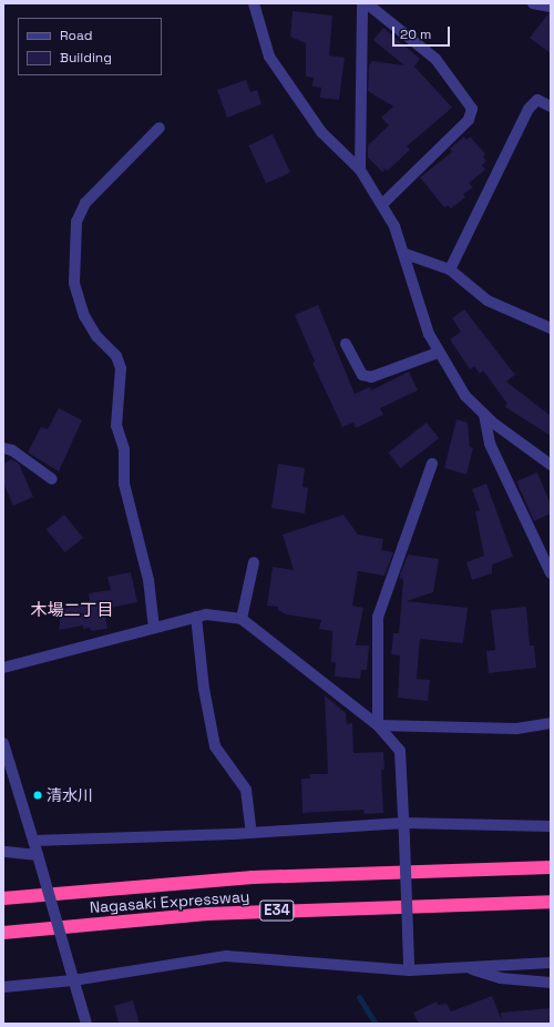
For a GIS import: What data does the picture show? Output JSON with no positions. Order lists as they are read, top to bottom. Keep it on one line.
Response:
{"streets":{"highway":["Nagasaki Expressway","E34"]},"districts":["木場二丁目"],"places":["清水川"],"legend":["Road","Building"],"scale_bar":"20 m"}
